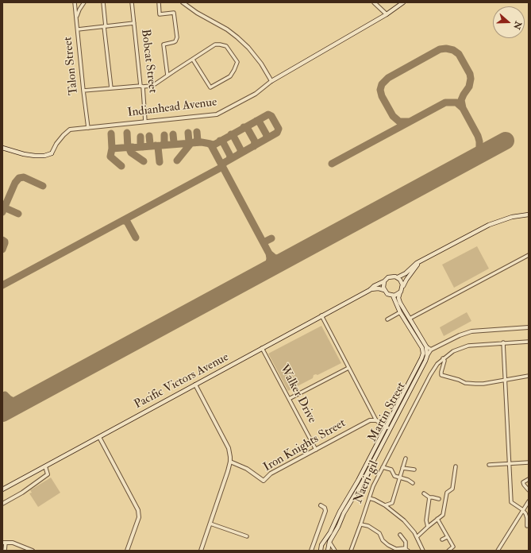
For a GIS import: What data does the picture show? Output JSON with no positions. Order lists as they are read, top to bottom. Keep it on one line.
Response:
{"streets":{"main road":["Indianhead Avenue","Pacific Victors Avenue","Martin Street"],"street":["Bobcat Street","Talon Street","Walker Drive","Iron Knights Street","Naeri-gil"]},"crossings":[["Bobcat Street","Indianhead Avenue"],["Talon Street","Indianhead Avenue"],["Pacific Victors Avenue","Walker Drive"],["Pacific Victors Avenue","Martin Street"],["Walker Drive","Iron Knights Street"]],"north":"right"}
